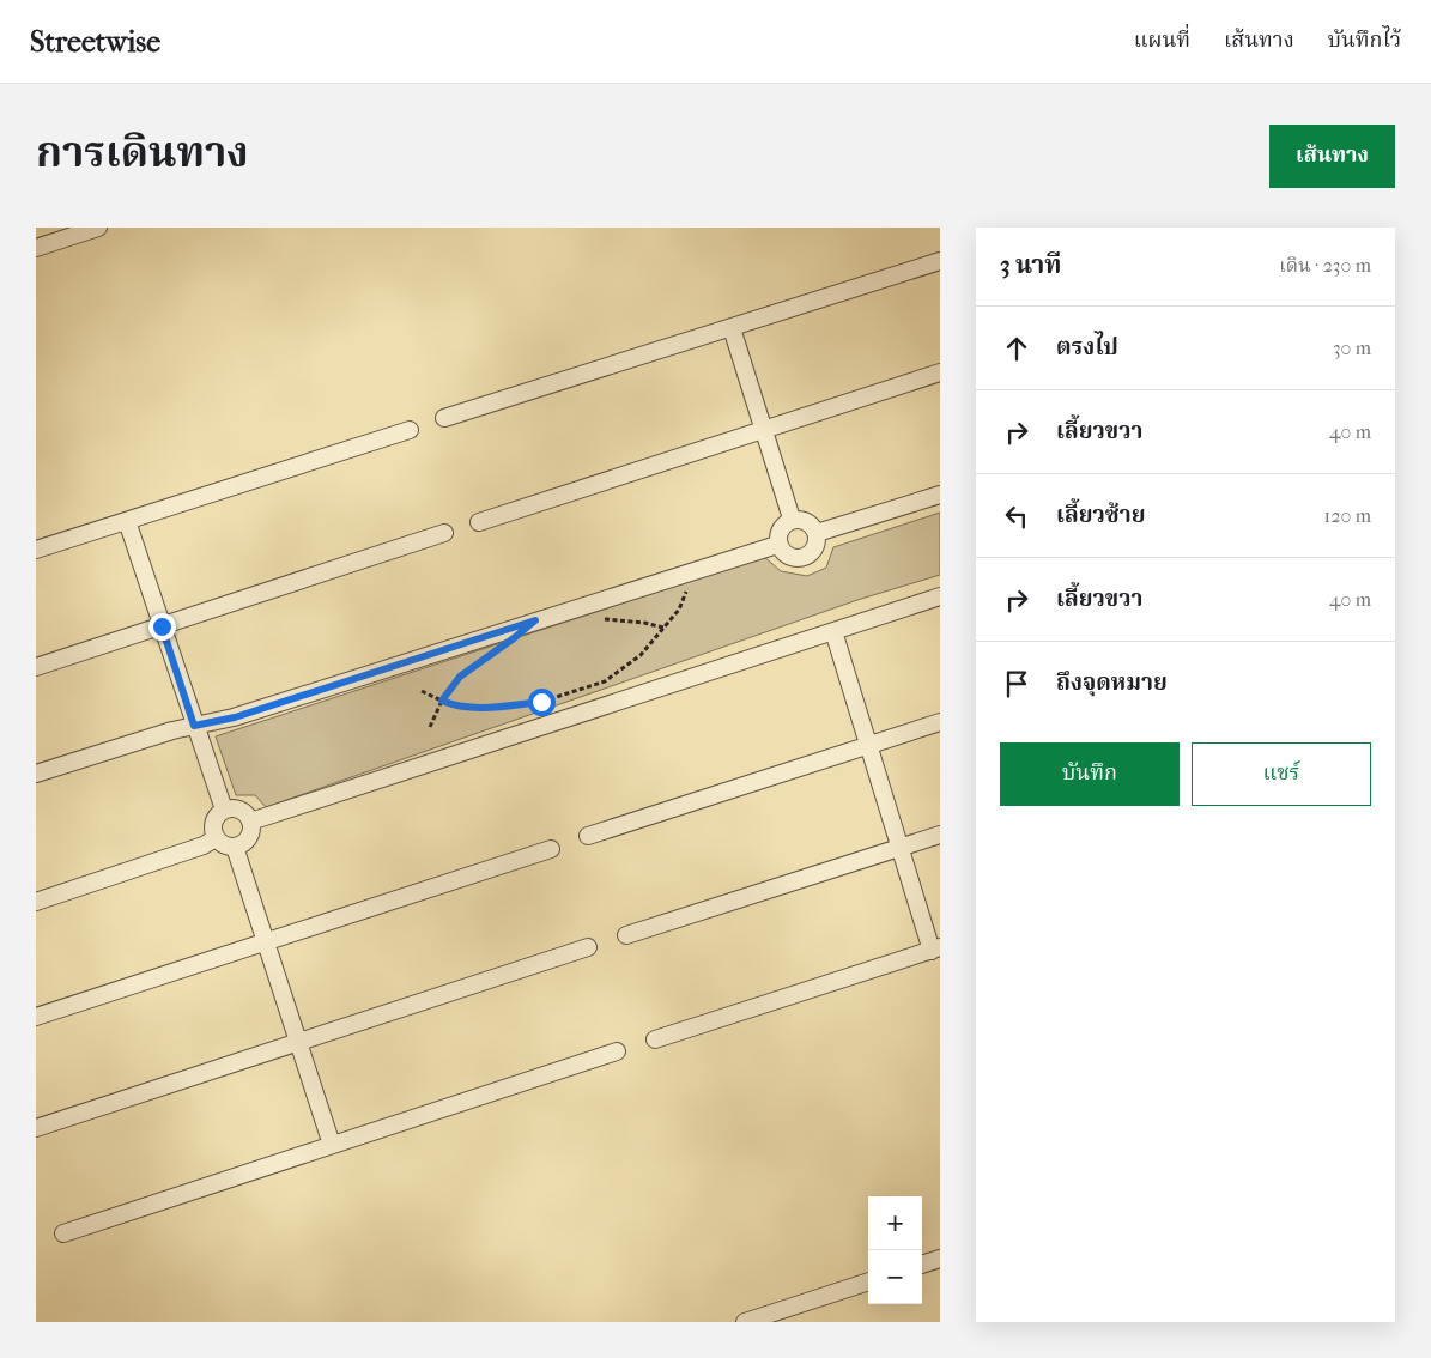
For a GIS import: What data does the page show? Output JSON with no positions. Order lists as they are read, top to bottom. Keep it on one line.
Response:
{"page":{"header":"Streetwise","nav":["แผนที่","เส้นทาง","บันทึกไว้"],"title":"การเดินทาง","buttons":["เส้นทาง",["บันทึก","แชร์"]],"heading":["3 นาที","เดิน · 230 m"],"list":[["ตรงไป","30 m"],["เลี้ยวขวา","40 m"],["เลี้ยวซ้าย","120 m"],["เลี้ยวขวา","40 m"],"ถึงจุดหมาย"],"map_buttons":["+","−"]}}
